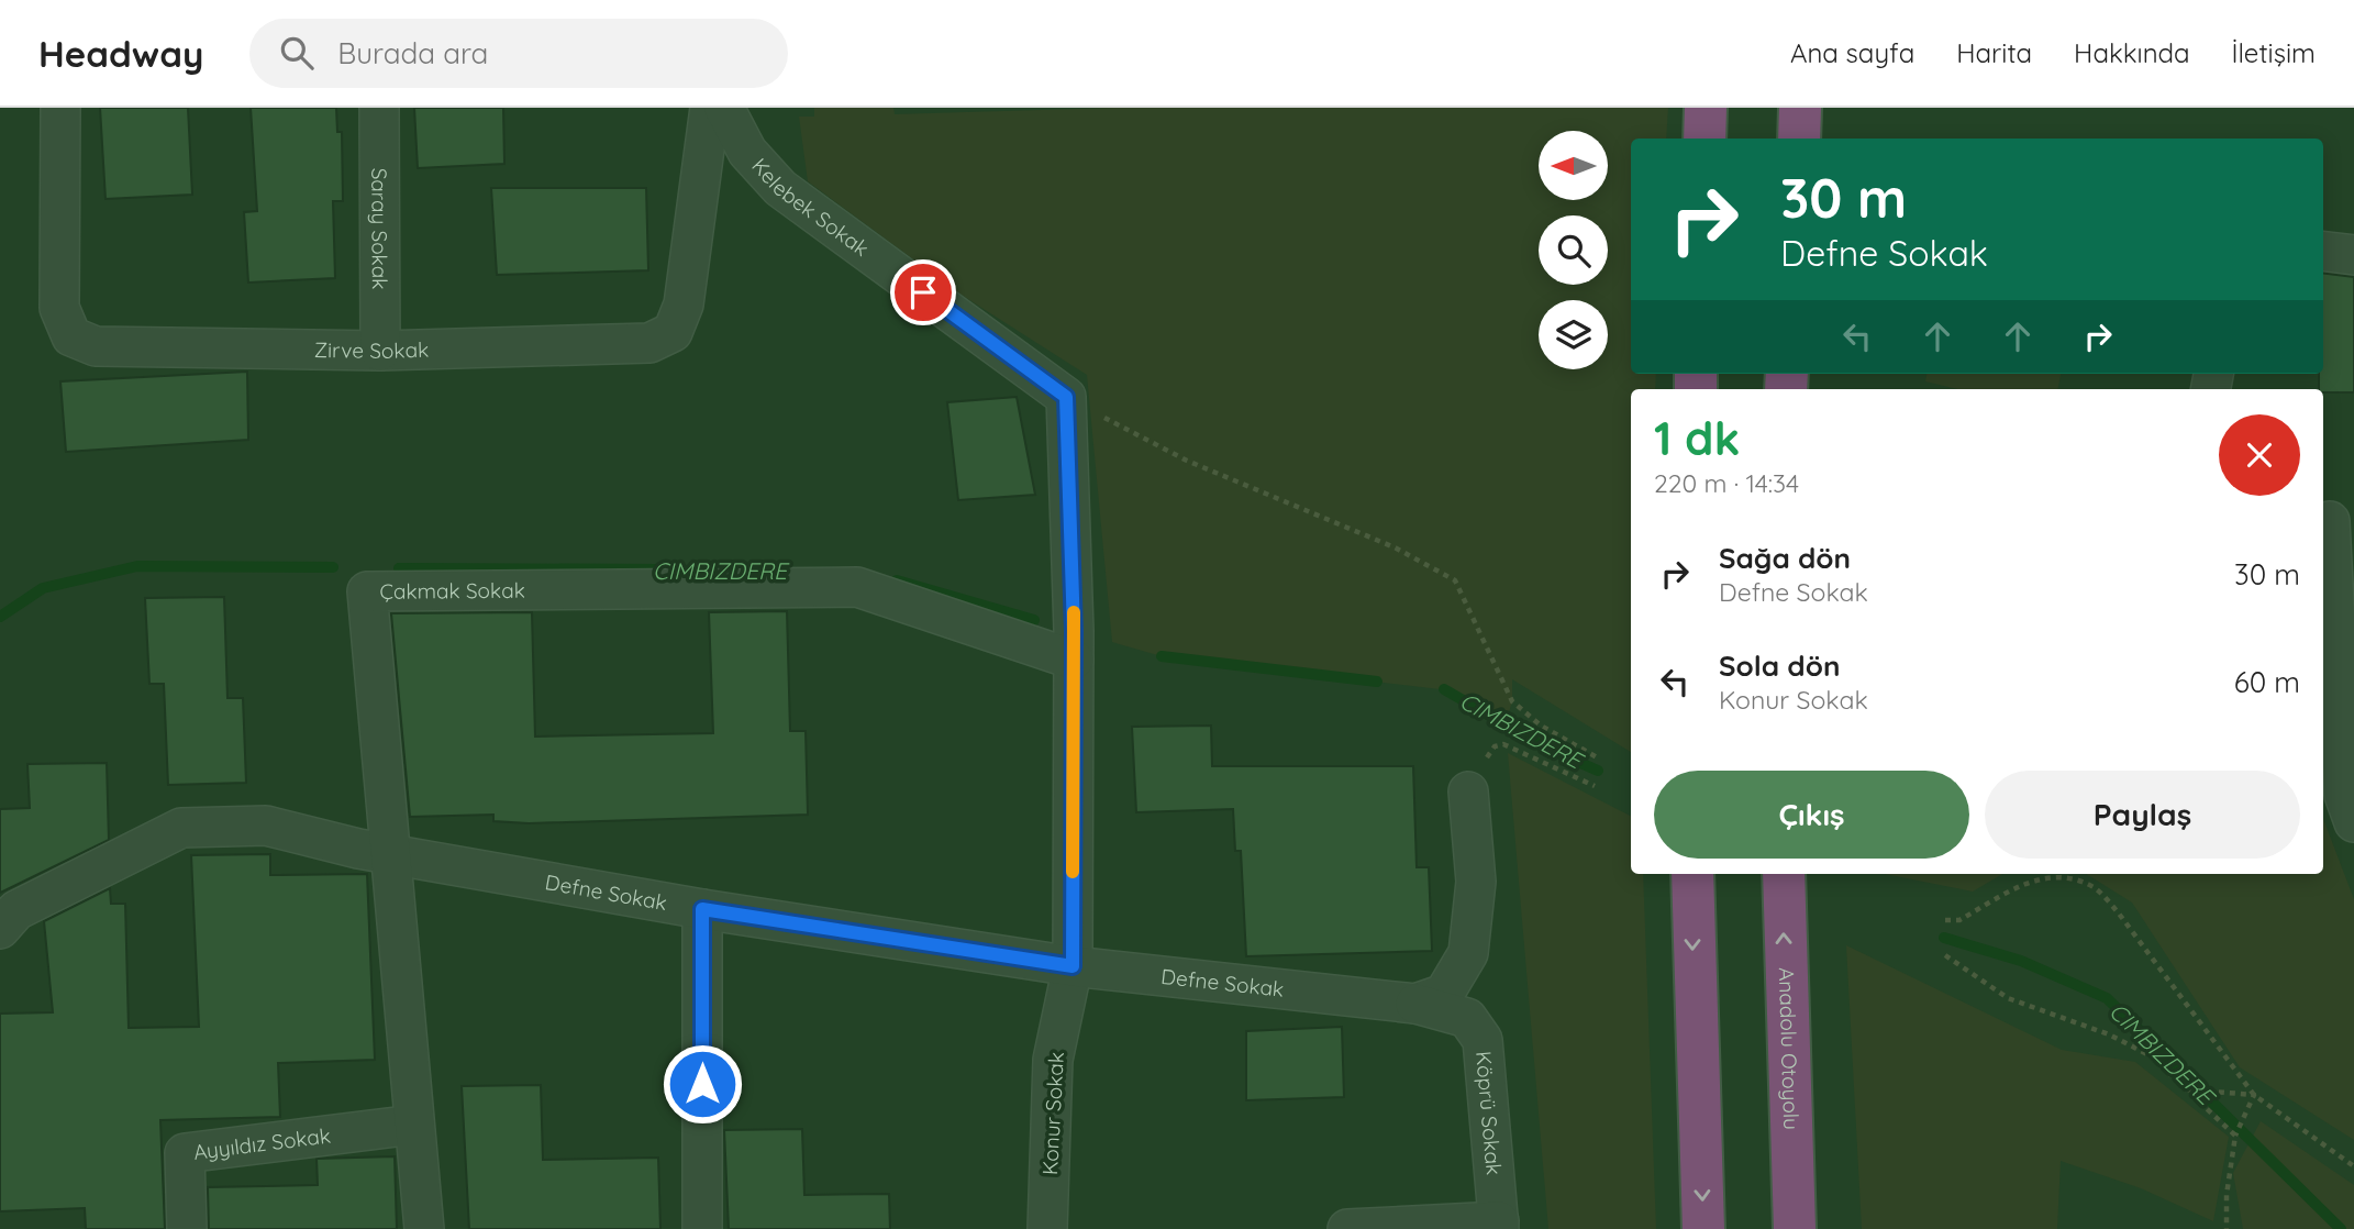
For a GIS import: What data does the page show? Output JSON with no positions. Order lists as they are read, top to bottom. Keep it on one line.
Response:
{"streets":{"highway":["Anadolu Otoyolu"],"street":["Kelebek Sokak","Saray Sokak","Zirve Sokak","Çakmak Sokak","Defne Sokak","Konur Sokak","Köprü Sokak","Ayyıldız Sokak"]},"crossings":[["Saray Sokak","Zirve Sokak"],["Çakmak Sokak","Defne Sokak"],["Çakmak Sokak","Konur Sokak"],["Çakmak Sokak","Ayyıldız Sokak"],["Defne Sokak","Konur Sokak"],["Defne Sokak","Köprü Sokak"]],"water":["CIMBIZDERE"],"north":"left","page":{"header":"Headway","search":"Burada ara","nav":["Ana sayfa","Harita","Hakkında","İletişim"],"turn":["30 m","Defne Sokak"],"heading":["1 dk","220 m · 14:34"],"list":[{"name":"Sağa dön","note":"Defne Sokak","value":"30 m"},{"name":"Sola dön","note":"Konur Sokak","value":"60 m"}],"buttons":["Çıkış","Paylaş"]}}
